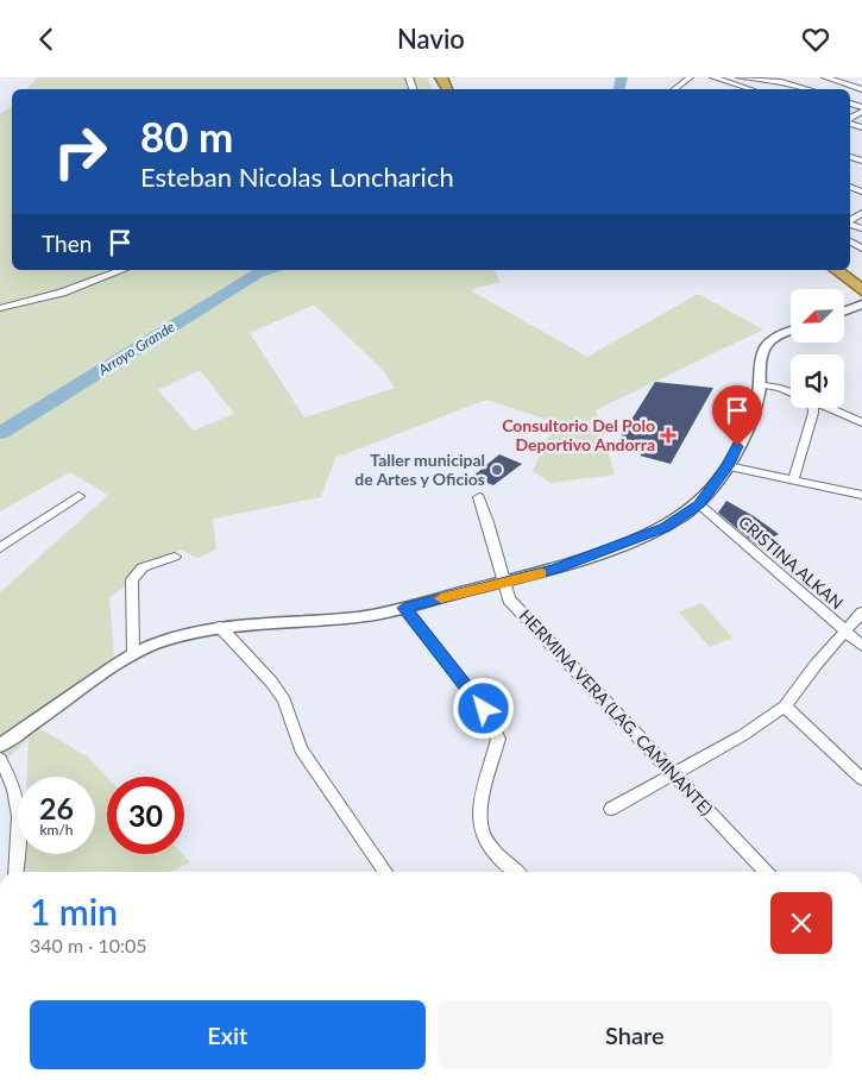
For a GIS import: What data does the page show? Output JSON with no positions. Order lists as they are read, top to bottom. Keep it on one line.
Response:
{"streets":{"street":["CRISTINA ALKAN","HERMINA VERA (LAG. CAMINANTE)"]},"water":["Arroyo Grande"],"places":{"health":["Consultorio Del Polo Deportivo Andorra"],"other":["Taller municipal de Artes y Oficios"]},"north":"bottom left","page":{"header":"Navio","turn":["80 m","Esteban Nicolas Loncharich"],"then":"Then","speed":"26 km/h","limit":"30","heading":["1 min","340 m · 10:05"],"buttons":["Exit","Share"]}}
